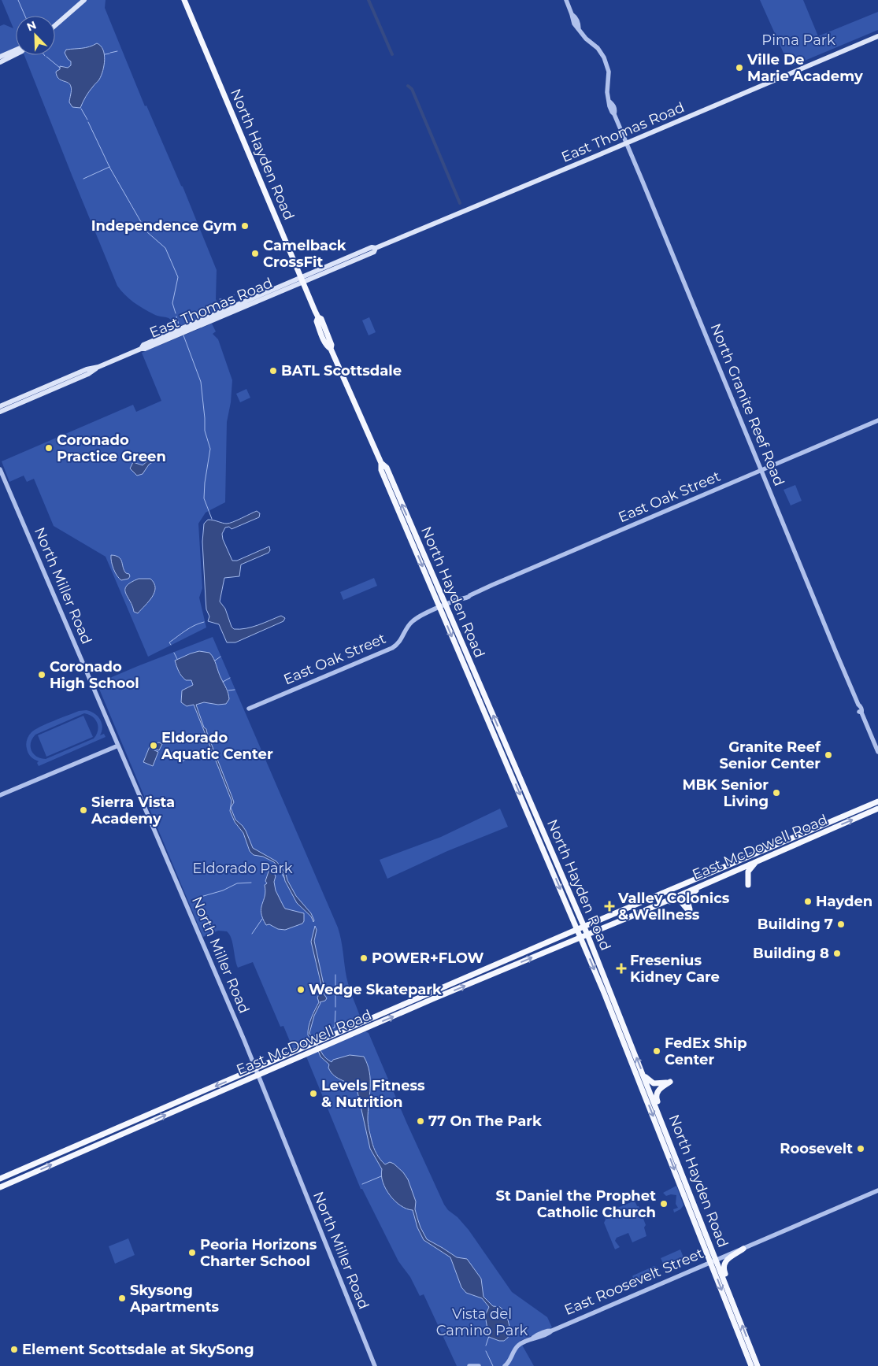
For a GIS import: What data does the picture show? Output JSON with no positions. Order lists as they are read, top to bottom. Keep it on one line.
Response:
{"streets":{"main road":["East Thomas Road","North Hayden Road","East McDowell Road"],"street":["North Granite Reef Road","East Oak Street","North Miller Road","East Roosevelt Street"]},"crossings":[["East Thomas Road","North Hayden Road"],["East Thomas Road","North Granite Reef Road"],["North Hayden Road","East Oak Street"],["North Hayden Road","East McDowell Road"],["North Hayden Road","East Roosevelt Street"],["North Granite Reef Road","East Oak Street"],["North Miller Road","East McDowell Road"]],"parks":["Pima Park","Eldorado Park","Vista del Camino Park"],"places":{"other":["Ville De Marie Academy","Independence Gym","Camelback CrossFit","BATL Scottsdale","Coronado Practice Green","Coronado High School","Eldorado Aquatic Center","Granite Reef Senior Center","MBK Senior Living","Sierra Vista Academy","Hayden","Building 7","Building 8","POWER+FLOW","Wedge Skatepark","FedEx Ship Center","Levels Fitness & Nutrition","77 On The Park","Roosevelt","St Daniel the Prophet Catholic Church","Peoria Horizons Charter School","Skysong Apartments","Element Scottsdale at SkySong"],"health":["Valley Colonics & Wellness","Fresenius Kidney Care"]},"north":"top left"}
